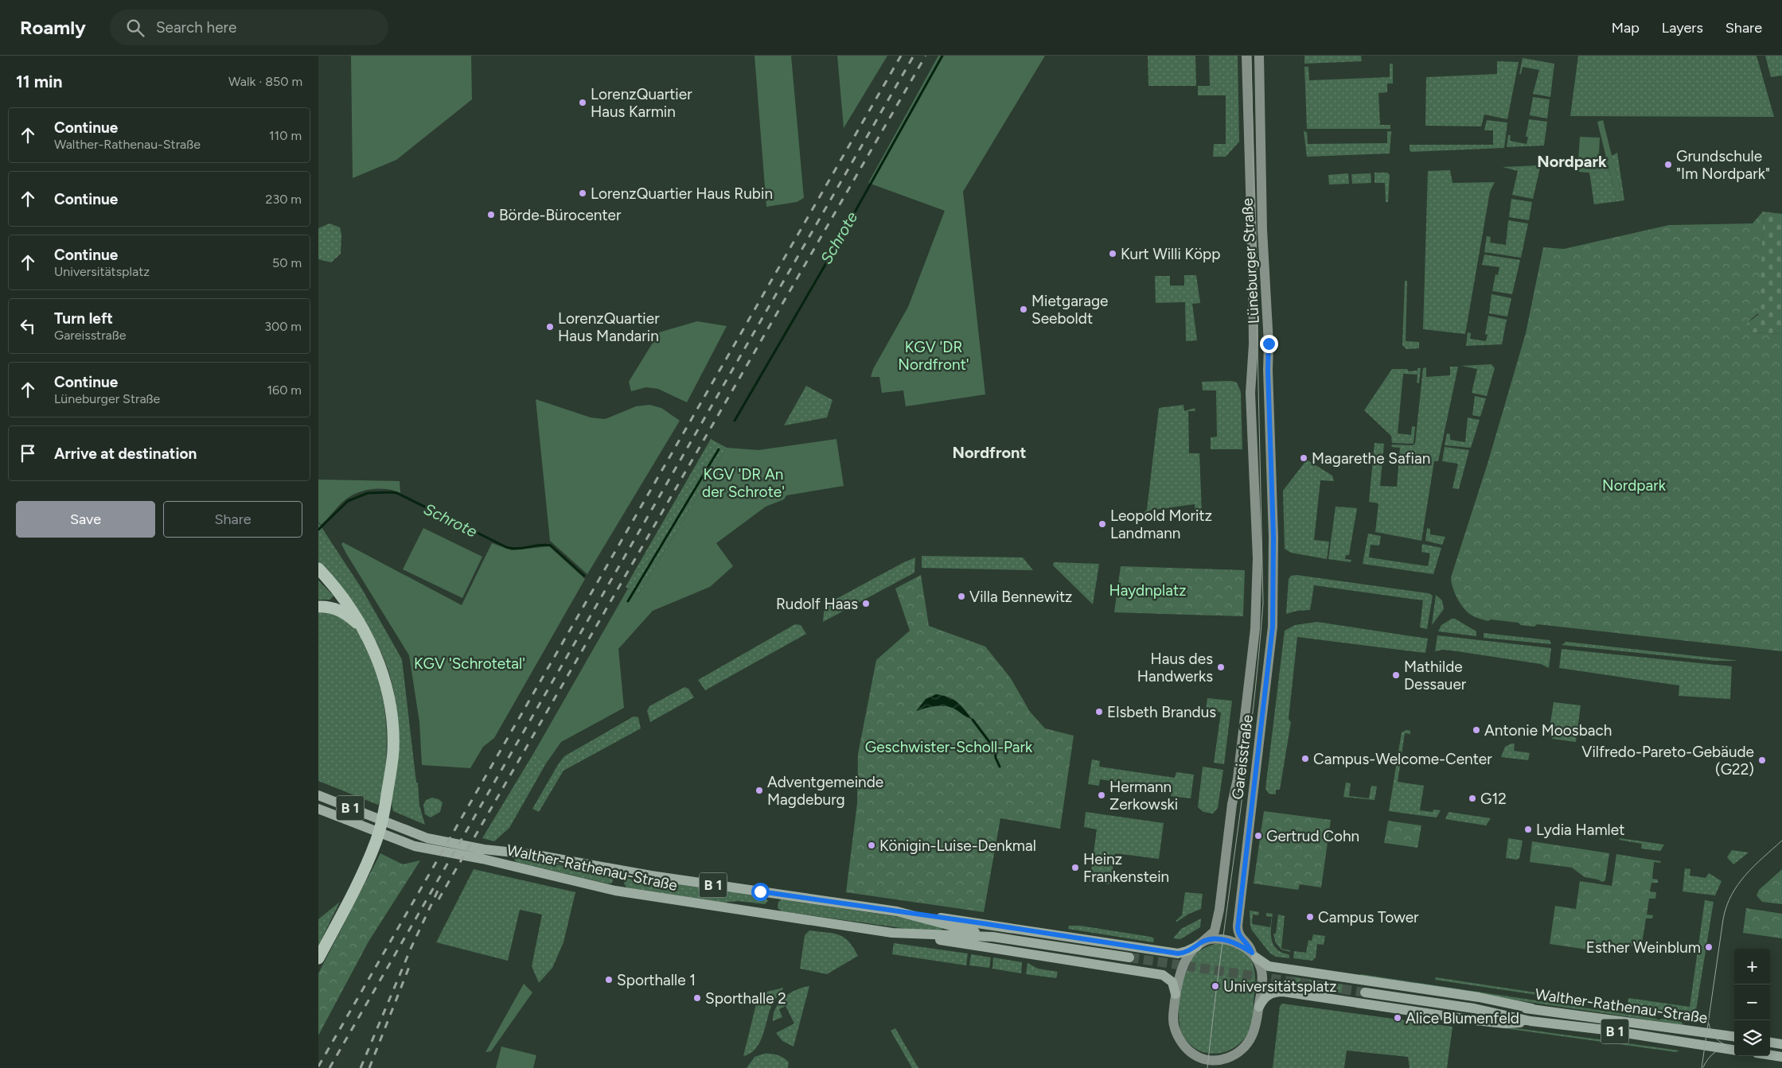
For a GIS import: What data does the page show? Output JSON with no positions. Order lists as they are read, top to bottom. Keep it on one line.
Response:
{"streets":{"main road":["Lüneburger Straße","Gareisstraße","B 1","Walther-Rathenau-Straße"]},"crossings":[["Lüneburger Straße","Gareisstraße"],["B 1","Walther-Rathenau-Straße"]],"districts":["Nordpark","Nordfront"],"water":["Schrote"],"parks":["KGV 'DR Nordfront'","KGV 'DR An der Schrote'","Nordpark","Haydnplatz","KGV 'Schrotetal'","Geschwister-Scholl-Park"],"places":["LorenzQuartier Haus Karmin","Grundschule \"Im Nordpark\"","LorenzQuartier Haus Rubin","Börde-Bürocenter","Kurt Willi Köpp","Mietgarage Seeboldt","LorenzQuartier Haus Mandarin","Magarethe Safian","Leopold Moritz Landmann","Villa Bennewitz","Rudolf Haas","Haus des Handwerks","Mathilde Dessauer","Elsbeth Brandus","Antonie Moosbach","Campus-Welcome-Center","Vilfredo-Pareto-Gebäude (G22)","Adventgemeinde Magdeburg","Hermann Zerkowski","G12","Lydia Hamlet","Gertrud Cohn","Königin-Luise-Denkmal","Heinz Frankenstein","Campus Tower","Esther Weinblum","Sporthalle 1","Universitätsplatz","Sporthalle 2","Alice Blumenfeld"],"page":{"header":"Roamly","search":"Search here","nav":["Map","Layers","Share"],"heading":["11 min","Walk · 850 m"],"list":[["Continue","Walther-Rathenau-Straße","110 m"],["Continue","230 m"],["Continue","Universitätsplatz","50 m"],["Turn left","Gareisstraße","300 m"],["Continue","Lüneburger Straße","160 m"],"Arrive at destination"],"buttons":["Save","Share"],"map_buttons":["+","−"]}}
